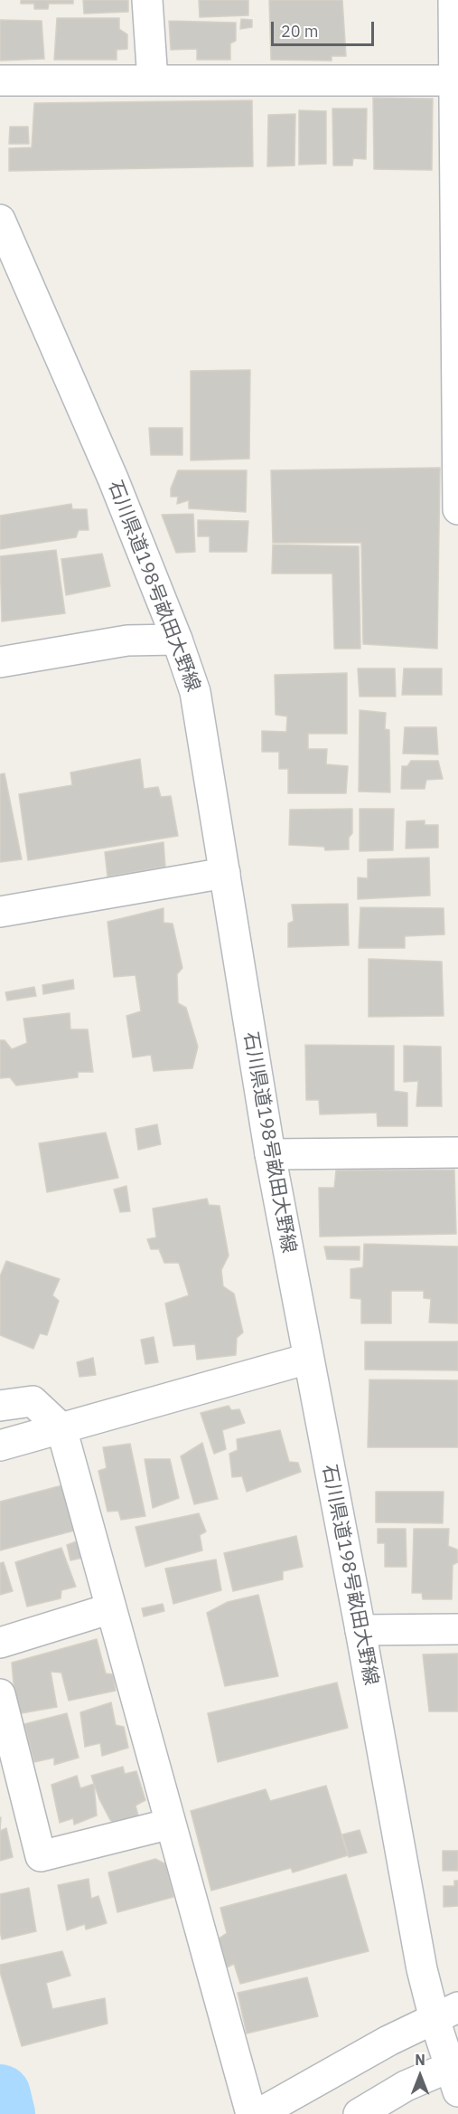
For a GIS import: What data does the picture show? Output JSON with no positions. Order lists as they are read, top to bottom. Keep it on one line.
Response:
{"streets":{"street":["石川県道198号畝田大野線"]},"scale_bar":"20 m","north":"top"}
